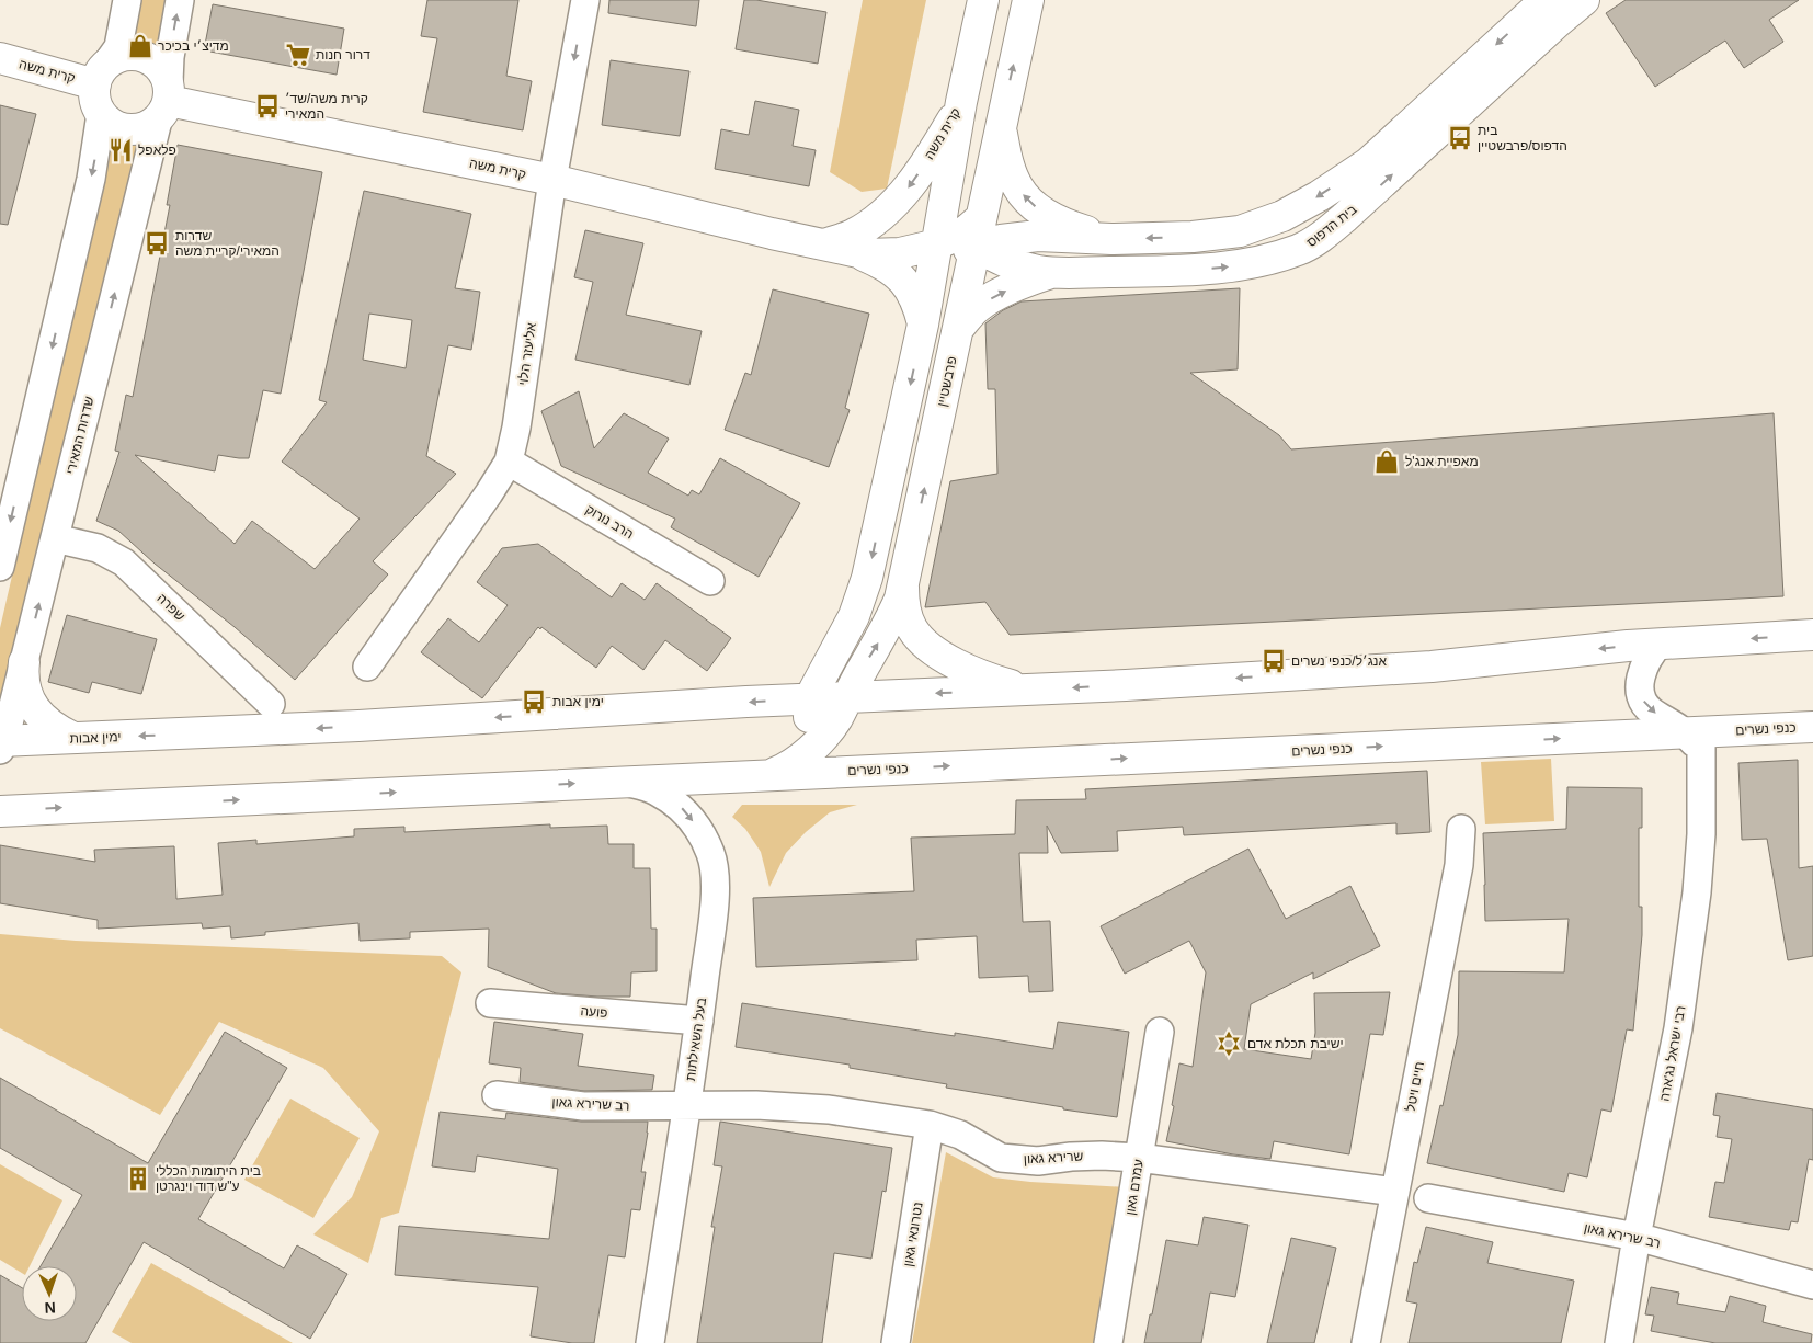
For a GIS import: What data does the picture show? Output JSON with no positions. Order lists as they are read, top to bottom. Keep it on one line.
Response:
{"streets":{"street":["קרית משה","בית הדפוס","אליעזר הלוי","פרבשטיין","שדרות המאירי","הרב נורוק","שפרה","כנפי נשרים","ימין אבות","פועה","בעל השאילתות","רבי ישראל נג'ארה","חיים ויטל","רב שרירא גאון","שרירא גאון","עמרם גאון","נטרונאי גאון"]},"crossings":[["קרית משה","בית הדפוס"],["קרית משה","אליעזר הלוי"],["קרית משה","פרבשטיין"],["קרית משה","שדרות המאירי"],["בית הדפוס","פרבשטיין"],["אליעזר הלוי","הרב נורוק"],["פרבשטיין","כנפי נשרים"],["פרבשטיין","ימין אבות"],["שדרות המאירי","שפרה"],["שדרות המאירי","ימין אבות"],["כנפי נשרים","רבי ישראל נג'ארה"],["פועה","בעל השאילתות"],["בעל השאילתות","רב שרירא גאון"],["בעל השאילתות","שרירא גאון"],["רבי ישראל נג'ארה","רב שרירא גאון"],["חיים ויטל","שרירא גאון"],["רב שרירא גאון","שרירא גאון"],["שרירא גאון","עמרם גאון"],["שרירא גאון","נטרונאי גאון"]],"one_way":["בעל השאילתות"],"places":{"shop":["מדיצ׳י בכיכר","מאפיית אנג'ל"],"supermarket":["דרור חנות"],"bus stop":["קרית משה/שד׳ המאירי","בית הדפוס/פרבשטיין","שדרות המאירי/קריית משה","אנג׳ל/כנפי נשרים","ימין אבות"],"restaurant":["פלאפל"],"synagogue":["ישיבת תכלת אדם"],"building":["בית היתומות הכללי ע\"ש דוד וינגרטן"]},"north":"bottom"}
